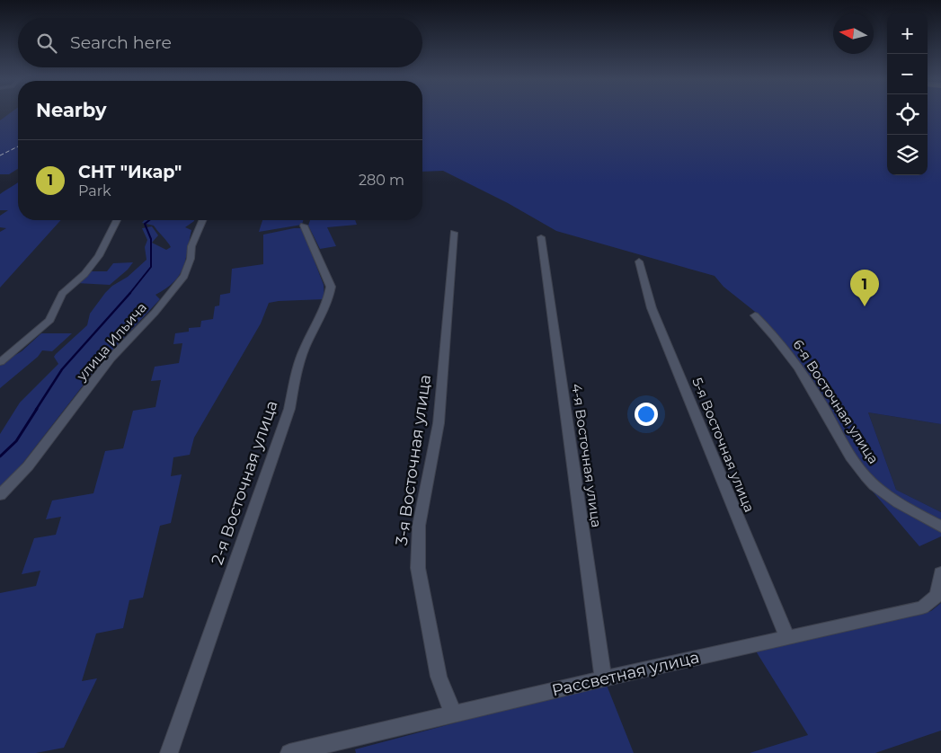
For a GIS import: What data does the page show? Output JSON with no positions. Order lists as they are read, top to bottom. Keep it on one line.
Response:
{"streets":{"street":["улица Ильича","6-я Восточная улица","5-я Восточная улица","4-я Восточная улица","3-я Восточная улица","2-я Восточная улица","Рассветная улица"]},"crossings":[["5-я Восточная улица","Рассветная улица"],["4-я Восточная улица","Рассветная улица"],["3-я Восточная улица","Рассветная улица"]],"north":"left","page":{"map_buttons":["+","−"],"search":"Search here","heading":"Nearby","list":[{"mark":"1","name":"СНТ \"Икар\"","note":"Park","value":"280 m"}],"pins":"1"}}
